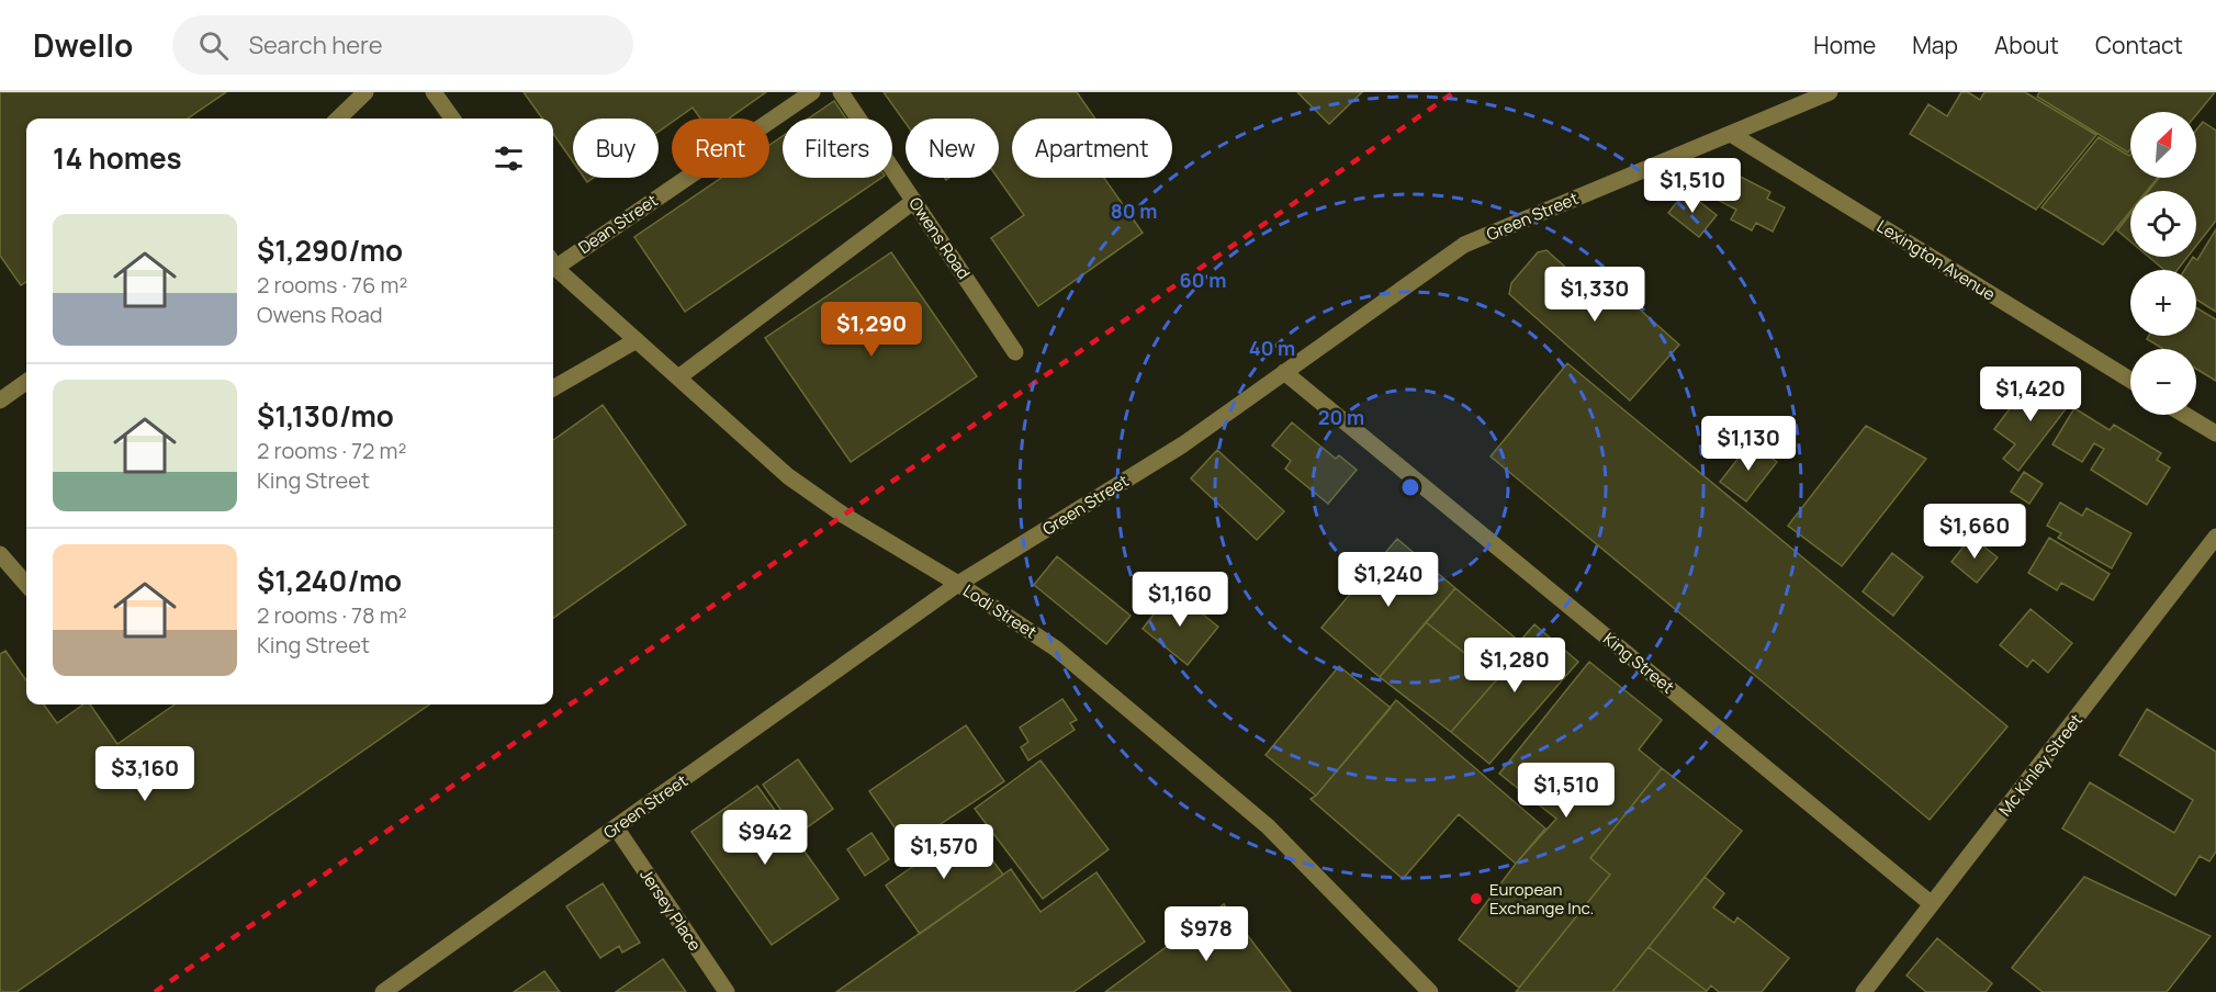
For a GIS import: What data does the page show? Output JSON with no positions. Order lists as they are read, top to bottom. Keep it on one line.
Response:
{"streets":{"street":["Green Street","Dean Street","Owens Road","Lexington Avenue","Lodi Street","King Street","Mc Kinley Street","Jersey Place"]},"crossings":[["Green Street","Lexington Avenue"],["Green Street","Lodi Street"],["Green Street","King Street"],["Green Street","Jersey Place"],["King Street","Mc Kinley Street"]],"places":["European Exchange Inc."],"north":"top right","page":{"header":"Dwello","search":"Search here","nav":["Home","Map","About","Contact"],"map_buttons":["+","−"],"chip":["Buy","Rent","Filters","New","Apartment"],"heading":"14 homes","price":["$1,510","$1,330","$1,290","$1,420","$1,130","$1,660","$1,240","$1,160","$1,280","$3,160","$1,510","$942","$1,570","$978"],"list":[{"name":"$1,290/mo","note":"2 rooms · 76 m² · Owens Road"},{"name":"$1,130/mo","note":"2 rooms · 72 m² · King Street"},{"name":"$1,240/mo","note":"2 rooms · 78 m² · King Street"}]},"rings":["80 m","60 m","40 m","20 m"]}
